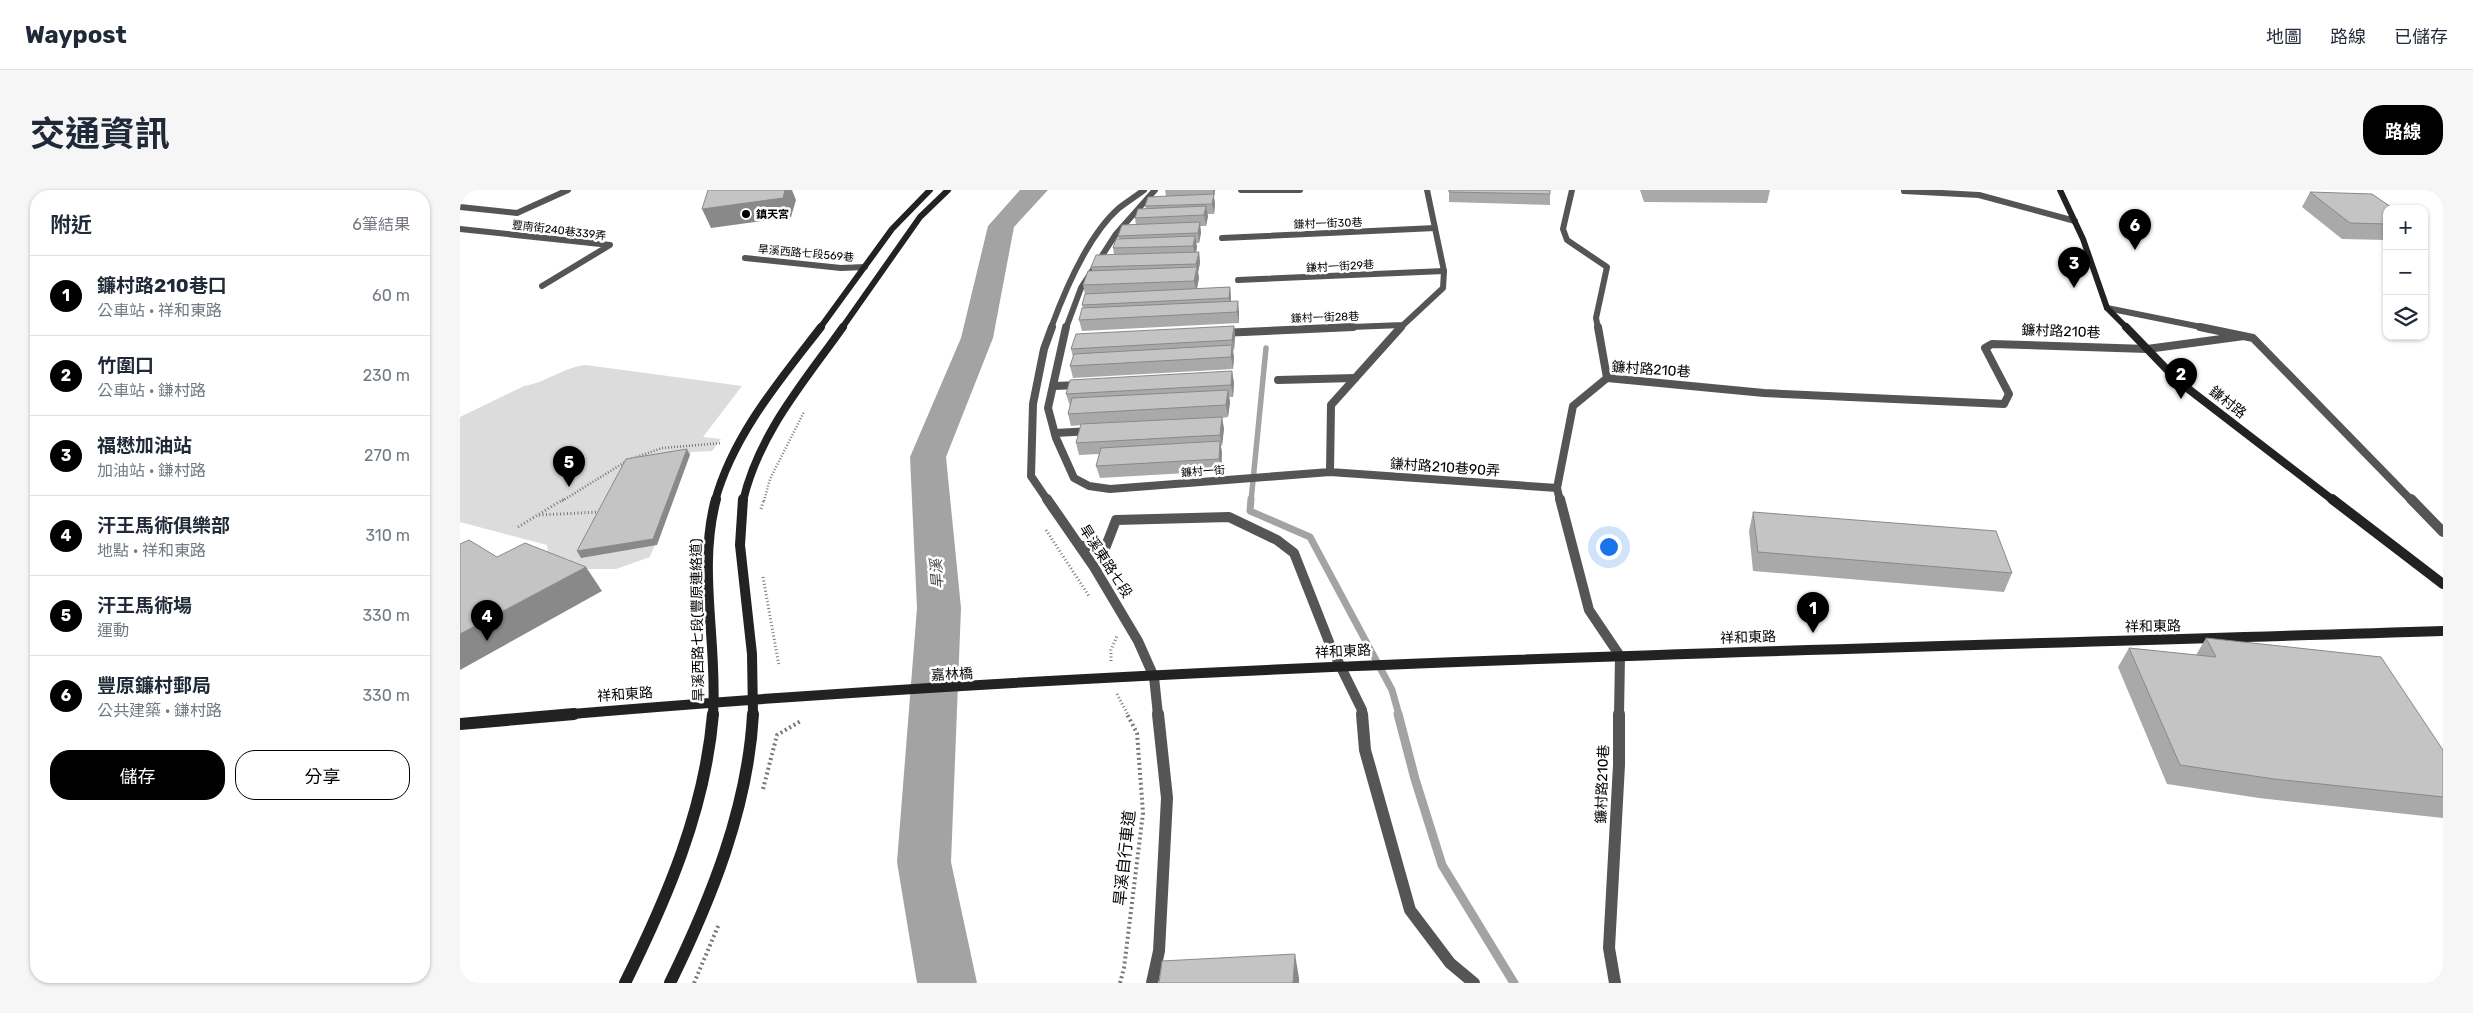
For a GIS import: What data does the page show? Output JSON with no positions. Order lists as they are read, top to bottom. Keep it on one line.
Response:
{"streets":{"street":["鎌村一街30巷","豐南街240巷339弄","旱溪西路七段569巷","鎌村一街29巷","鎌村一街28巷","鐮村路210巷","鎌村路","鎌村路210巷90弄","鐮村一街","旱溪東路七段","旱溪西路七段(豐原連絡道)","祥和東路","嘉林橋"],"path":["旱溪自行車道"]},"crossings":[["旱溪西路七段569巷","旱溪西路七段(豐原連絡道)"],["鐮村路210巷","鎌村路"],["鐮村路210巷","鎌村路210巷90弄"],["鐮村路210巷","祥和東路"],["鎌村路210巷90弄","鐮村一街"],["旱溪東路七段","祥和東路"],["旱溪西路七段(豐原連絡道)","祥和東路"],["祥和東路","嘉林橋"],["祥和東路","旱溪自行車道"],["嘉林橋","旱溪自行車道"]],"water":["旱溪"],"places":["鎮天宮"],"page":{"header":"Waypost","nav":["地圖","路線","已儲存"],"title":"交通資訊","buttons":["路線",["儲存","分享"]],"heading":["附近","6筆結果"],"map_buttons":["+","−"],"pins":["6","3","2","5","1","4"],"list":[{"mark":"1","name":"鐮村路210巷口","note":"公車站 · 祥和東路","value":"60 m"},{"mark":"2","name":"竹圍口","note":"公車站 · 鎌村路","value":"230 m"},{"mark":"3","name":"福懋加油站","note":"加油站 · 鎌村路","value":"270 m"},{"mark":"4","name":"汗王馬術俱樂部","note":"地點 · 祥和東路","value":"310 m"},{"mark":"5","name":"汗王馬術場","note":"運動","value":"330 m"},{"mark":"6","name":"豐原鐮村郵局","note":"公共建築 · 鎌村路","value":"330 m"}]}}
